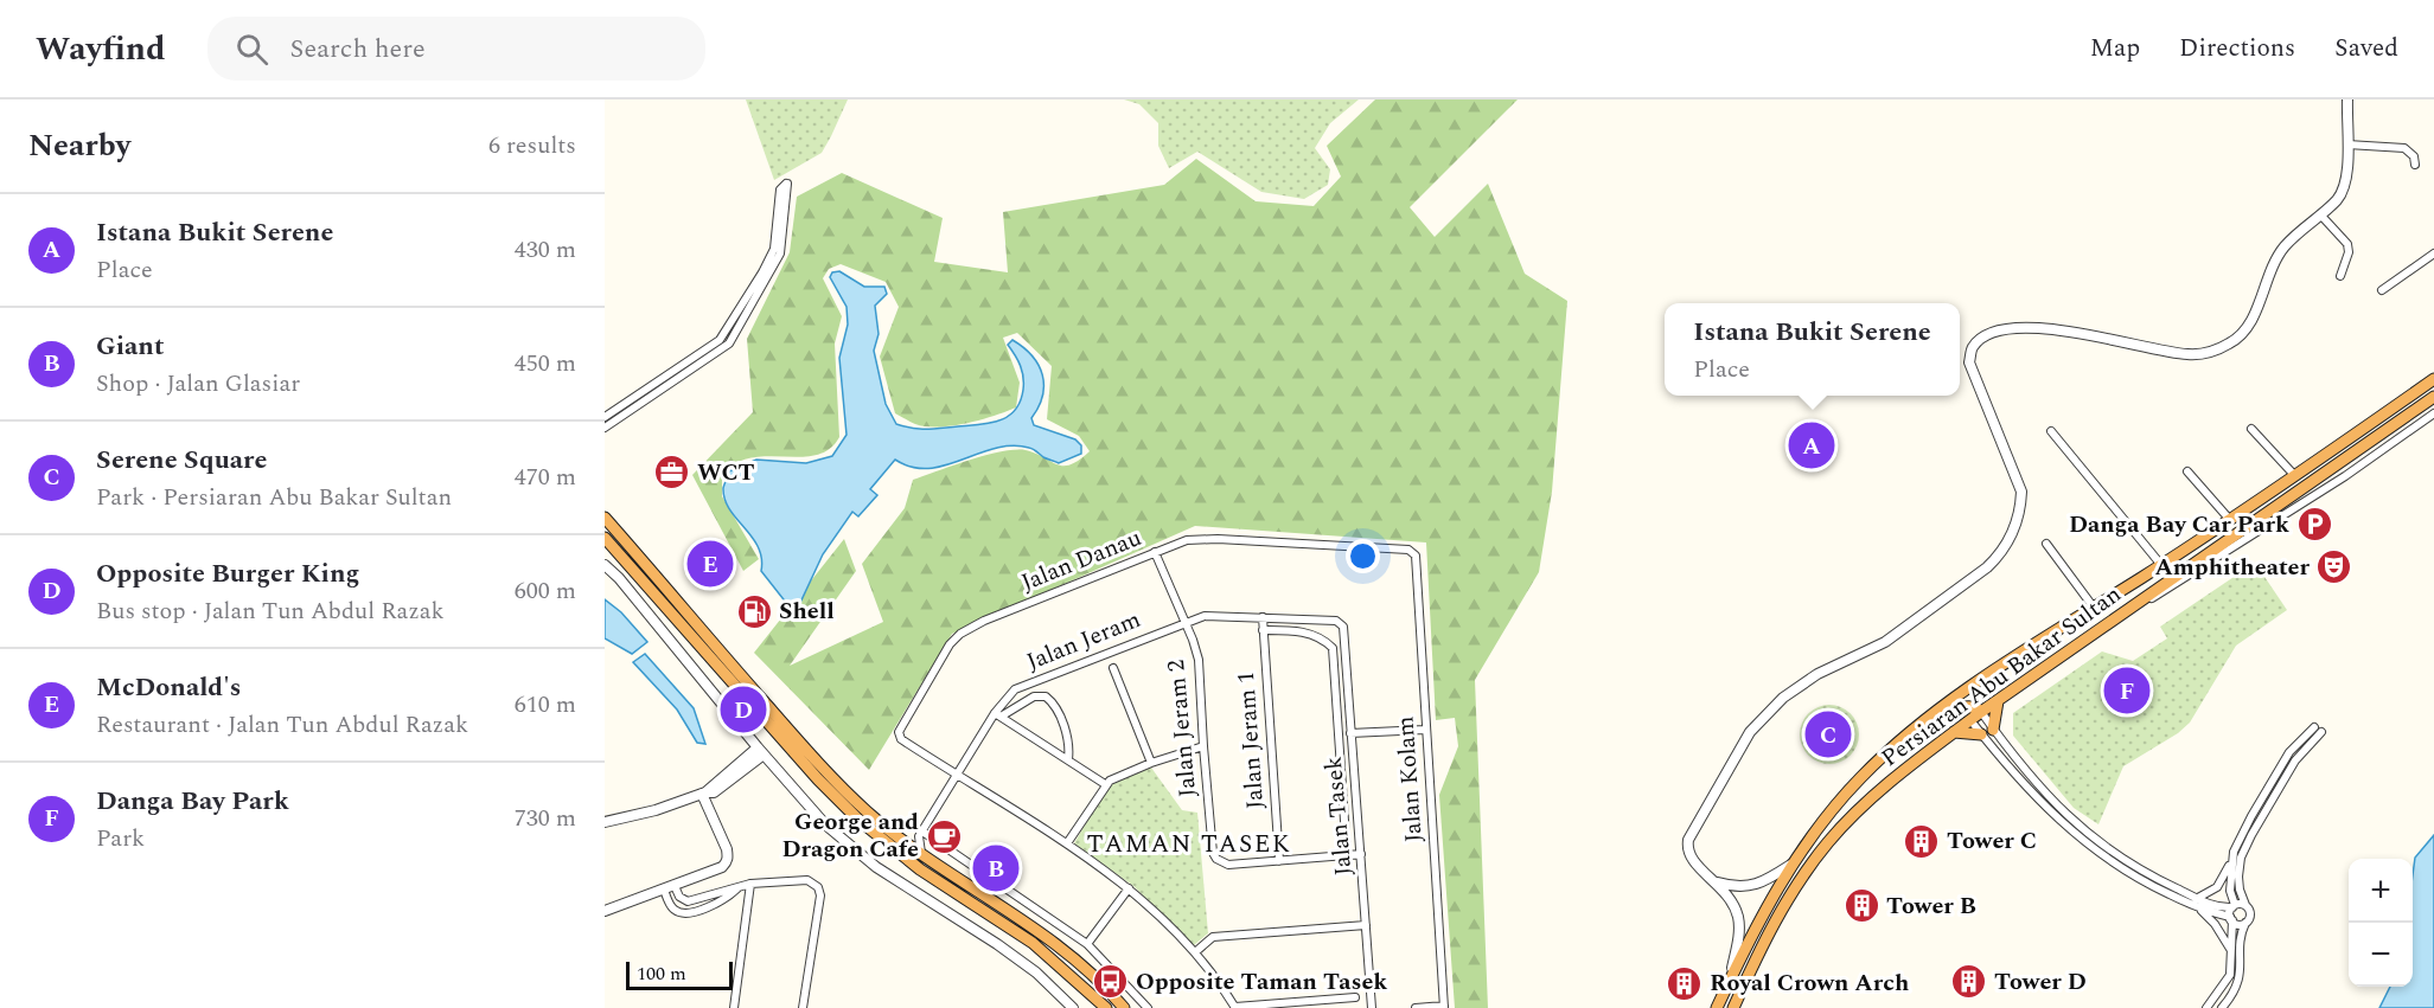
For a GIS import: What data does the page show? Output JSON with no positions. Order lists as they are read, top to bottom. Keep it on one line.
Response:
{"streets":{"highway":["Persiaran Abu Bakar Sultan"],"street":["Jalan Danau","Jalan Jeram","Jalan Jeram 2","Jalan Jeram 1","Jalan Kolam","Jalan Tasek"]},"crossings":[["Jalan Danau","Jalan Jeram"],["Jalan Danau","Jalan Jeram 2"],["Jalan Danau","Jalan Kolam"],["Jalan Jeram","Jalan Jeram 2"],["Jalan Jeram","Jalan Jeram 1"],["Jalan Jeram","Jalan Tasek"],["Jalan Jeram 2","Jalan Jeram 1"],["Jalan Jeram 1","Jalan Tasek"]],"districts":["TAMAN TASEK"],"places":{"office":["WCT"],"parking":["Danga Bay Car Park"],"theatre":["Amphitheater"],"fuel station":["Shell"],"cafe":["George and Dragon Cafe"],"building":["Tower C","Tower B","Tower D","Royal Crown Arch"],"bus stop":["Opposite Taman Tasek"]},"scale_bar":"100 m","page":{"header":"Wayfind","search":"Search here","nav":["Map","Directions","Saved"],"heading":["Nearby","6 results"],"list":[{"mark":"A","name":"Istana Bukit Serene","note":"Place","value":"430 m"},{"mark":"B","name":"Giant","note":"Shop · Jalan Glasiar","value":"450 m"},{"mark":"C","name":"Serene Square","note":"Park · Persiaran Abu Bakar Sultan","value":"470 m"},{"mark":"D","name":"Opposite Burger King","note":"Bus stop · Jalan Tun Abdul Razak","value":"600 m"},{"mark":"E","name":"McDonald's","note":"Restaurant · Jalan Tun Abdul Razak","value":"610 m"},{"mark":"F","name":"Danga Bay Park","note":"Park","value":"730 m"}],"popup":["Istana Bukit Serene","Place"],"pins":["A","E","F","D","C","B"],"map_buttons":["+","−"],"scale":"100 m"}}
